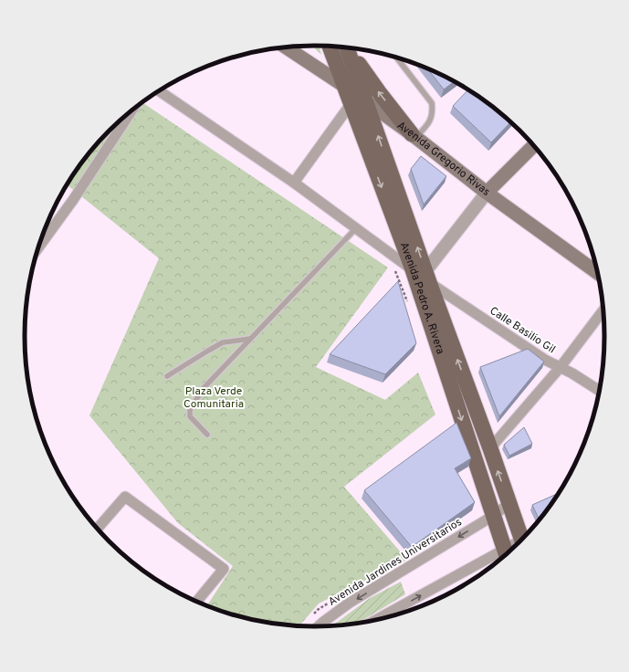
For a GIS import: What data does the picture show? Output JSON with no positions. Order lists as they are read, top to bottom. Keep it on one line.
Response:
{"streets":{"main road":["Avenida Gregorio Rivas","Avenida Pedro A. Rivera"],"street":["Calle Basilio Gil","Avenida Jardines Universitarios"]},"crossings":[["Avenida Gregorio Rivas","Avenida Pedro A. Rivera"],["Avenida Pedro A. Rivera","Calle Basilio Gil"],["Avenida Pedro A. Rivera","Avenida Jardines Universitarios"]],"parks":["Plaza Verde Comunitaria"]}
